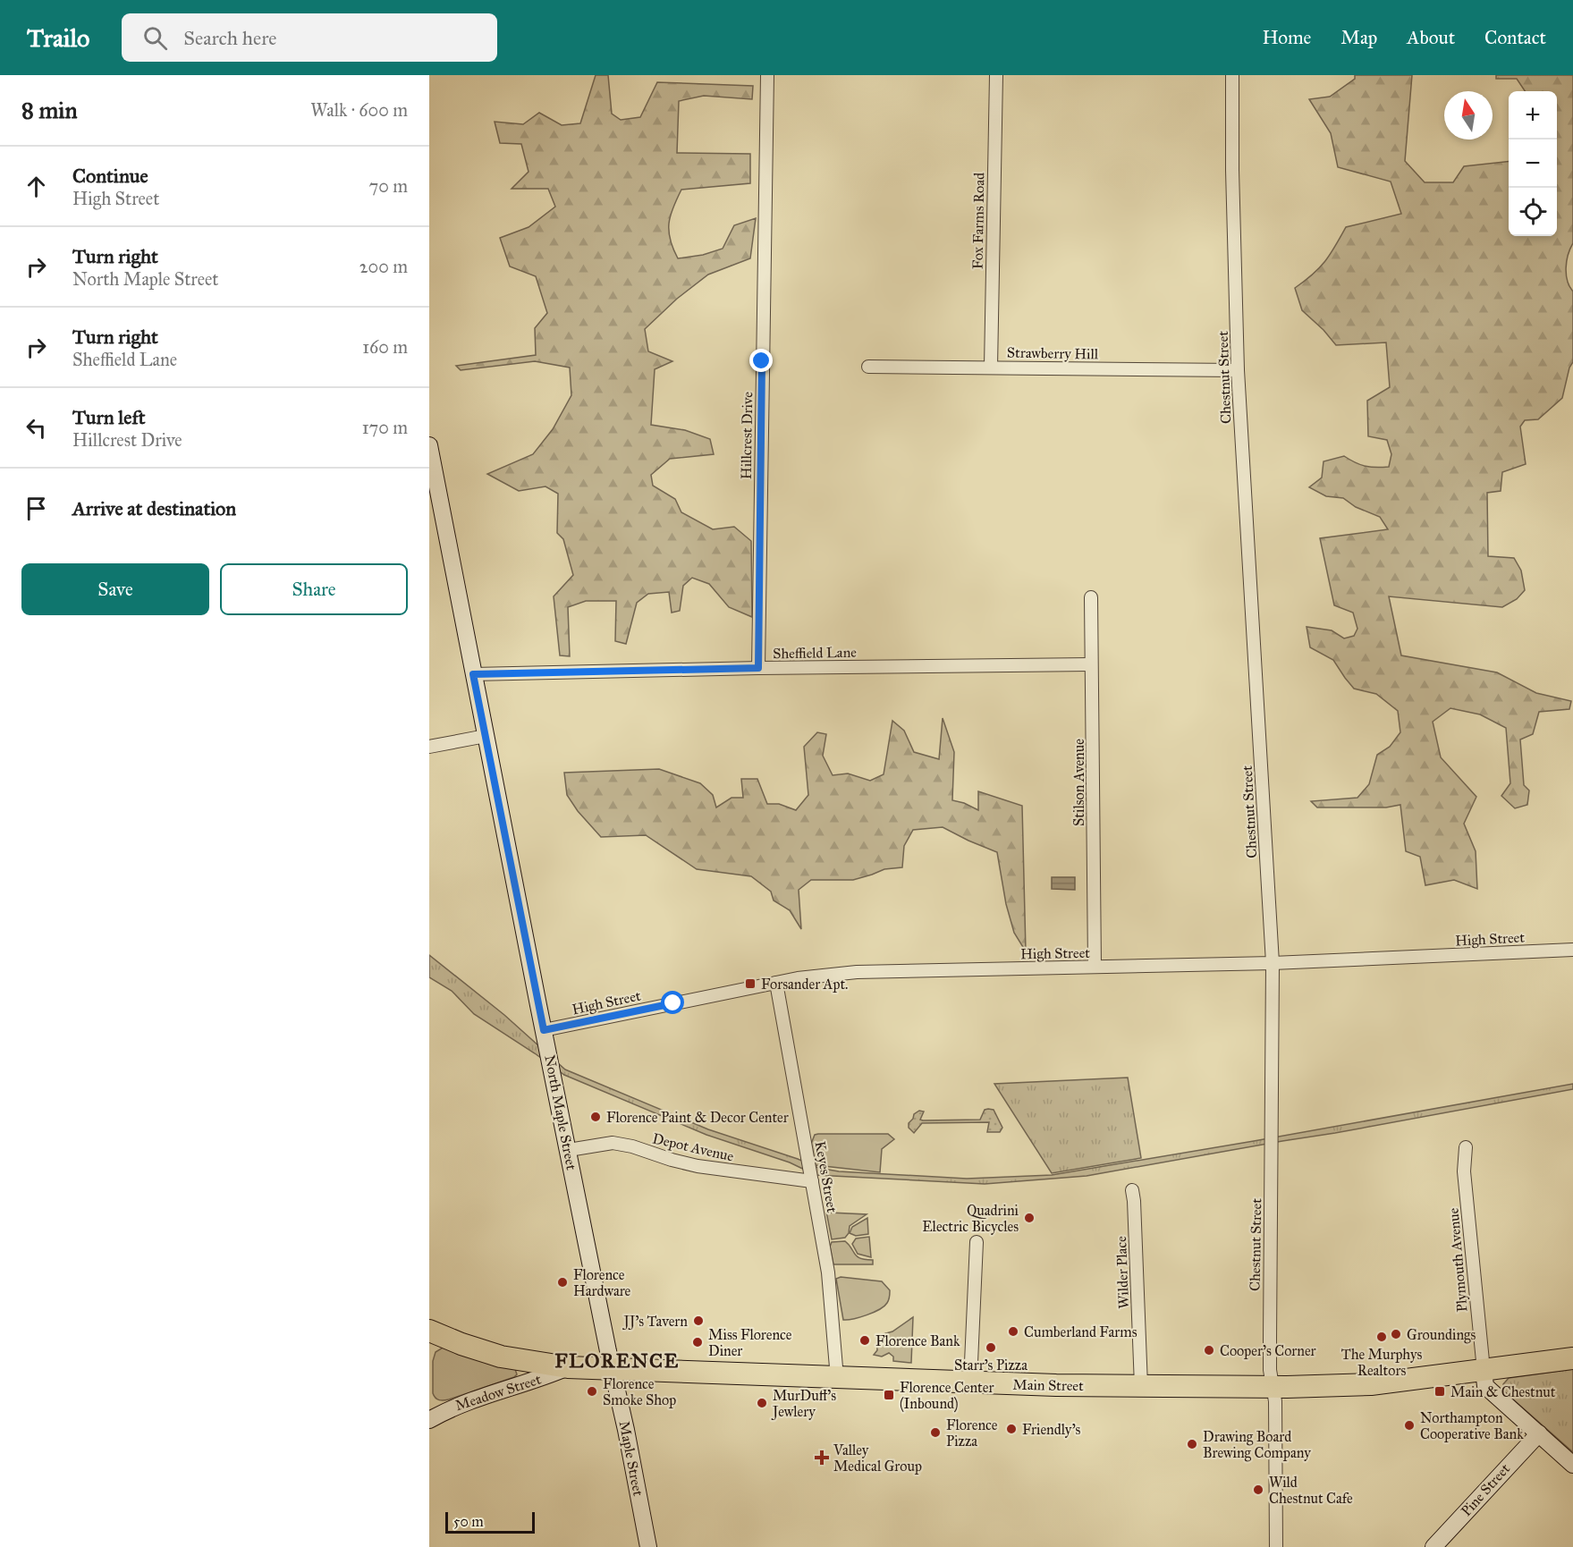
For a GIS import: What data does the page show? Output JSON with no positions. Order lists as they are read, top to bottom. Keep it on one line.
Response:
{"streets":{"highway":["Main Street"],"main road":["North Maple Street","Meadow Street","Maple Street","Pine Street"],"street":["Fox Farms Road","Strawberry Hill","Chestnut Street","Hillcrest Drive","Sheffield Lane","Stilson Avenue","High Street","Depot Avenue","Keyes Street","Plymouth Avenue","Wilder Place"]},"crossings":[["Fox Farms Road","Strawberry Hill"],["Strawberry Hill","Chestnut Street"],["Chestnut Street","High Street"],["Chestnut Street","Main Street"],["Hillcrest Drive","Sheffield Lane"],["Sheffield Lane","Stilson Avenue"],["Sheffield Lane","North Maple Street"],["Stilson Avenue","High Street"],["High Street","North Maple Street"],["High Street","Keyes Street"],["North Maple Street","Depot Avenue"],["North Maple Street","Main Street"],["North Maple Street","Maple Street"],["Depot Avenue","Keyes Street"],["Keyes Street","Main Street"],["Plymouth Avenue","Main Street"],["Wilder Place","Main Street"],["Main Street","Meadow Street"],["Main Street","Maple Street"]],"districts":["FLORENCE"],"places":{"transit":["Forsander Apt.","Main & Chestnut","Florence Center (Inbound)"],"other":["Florence Paint & Decor Center","Quadrini Electric Bicycles","Florence Hardware","JJ's Tavern","Cumberland Farms","Groundings","The Murphys Realtors","Florence Bank","Miss Florence Diner","Starr's Pizza","Cooper's Corner","Florence Smoke Shop","MurDuff's Jewlery","Northampton Cooperative Bank","Friendly's","Florence Pizza","Drawing Board Brewing Company","Wild Chestnut Cafe"],"health":["Valley Medical Group"]},"scale_bar":"50 m","north":"top","page":{"header":"Trailo","search":"Search here","nav":["Home","Map","About","Contact"],"heading":["8 min","Walk · 600 m"],"map_buttons":["+","−"],"list":[["Continue","High Street","70 m"],["Turn right","North Maple Street","200 m"],["Turn right","Sheffield Lane","160 m"],["Turn left","Hillcrest Drive","170 m"],"Arrive at destination"],"buttons":["Save","Share"],"scale":"50 m"}}
